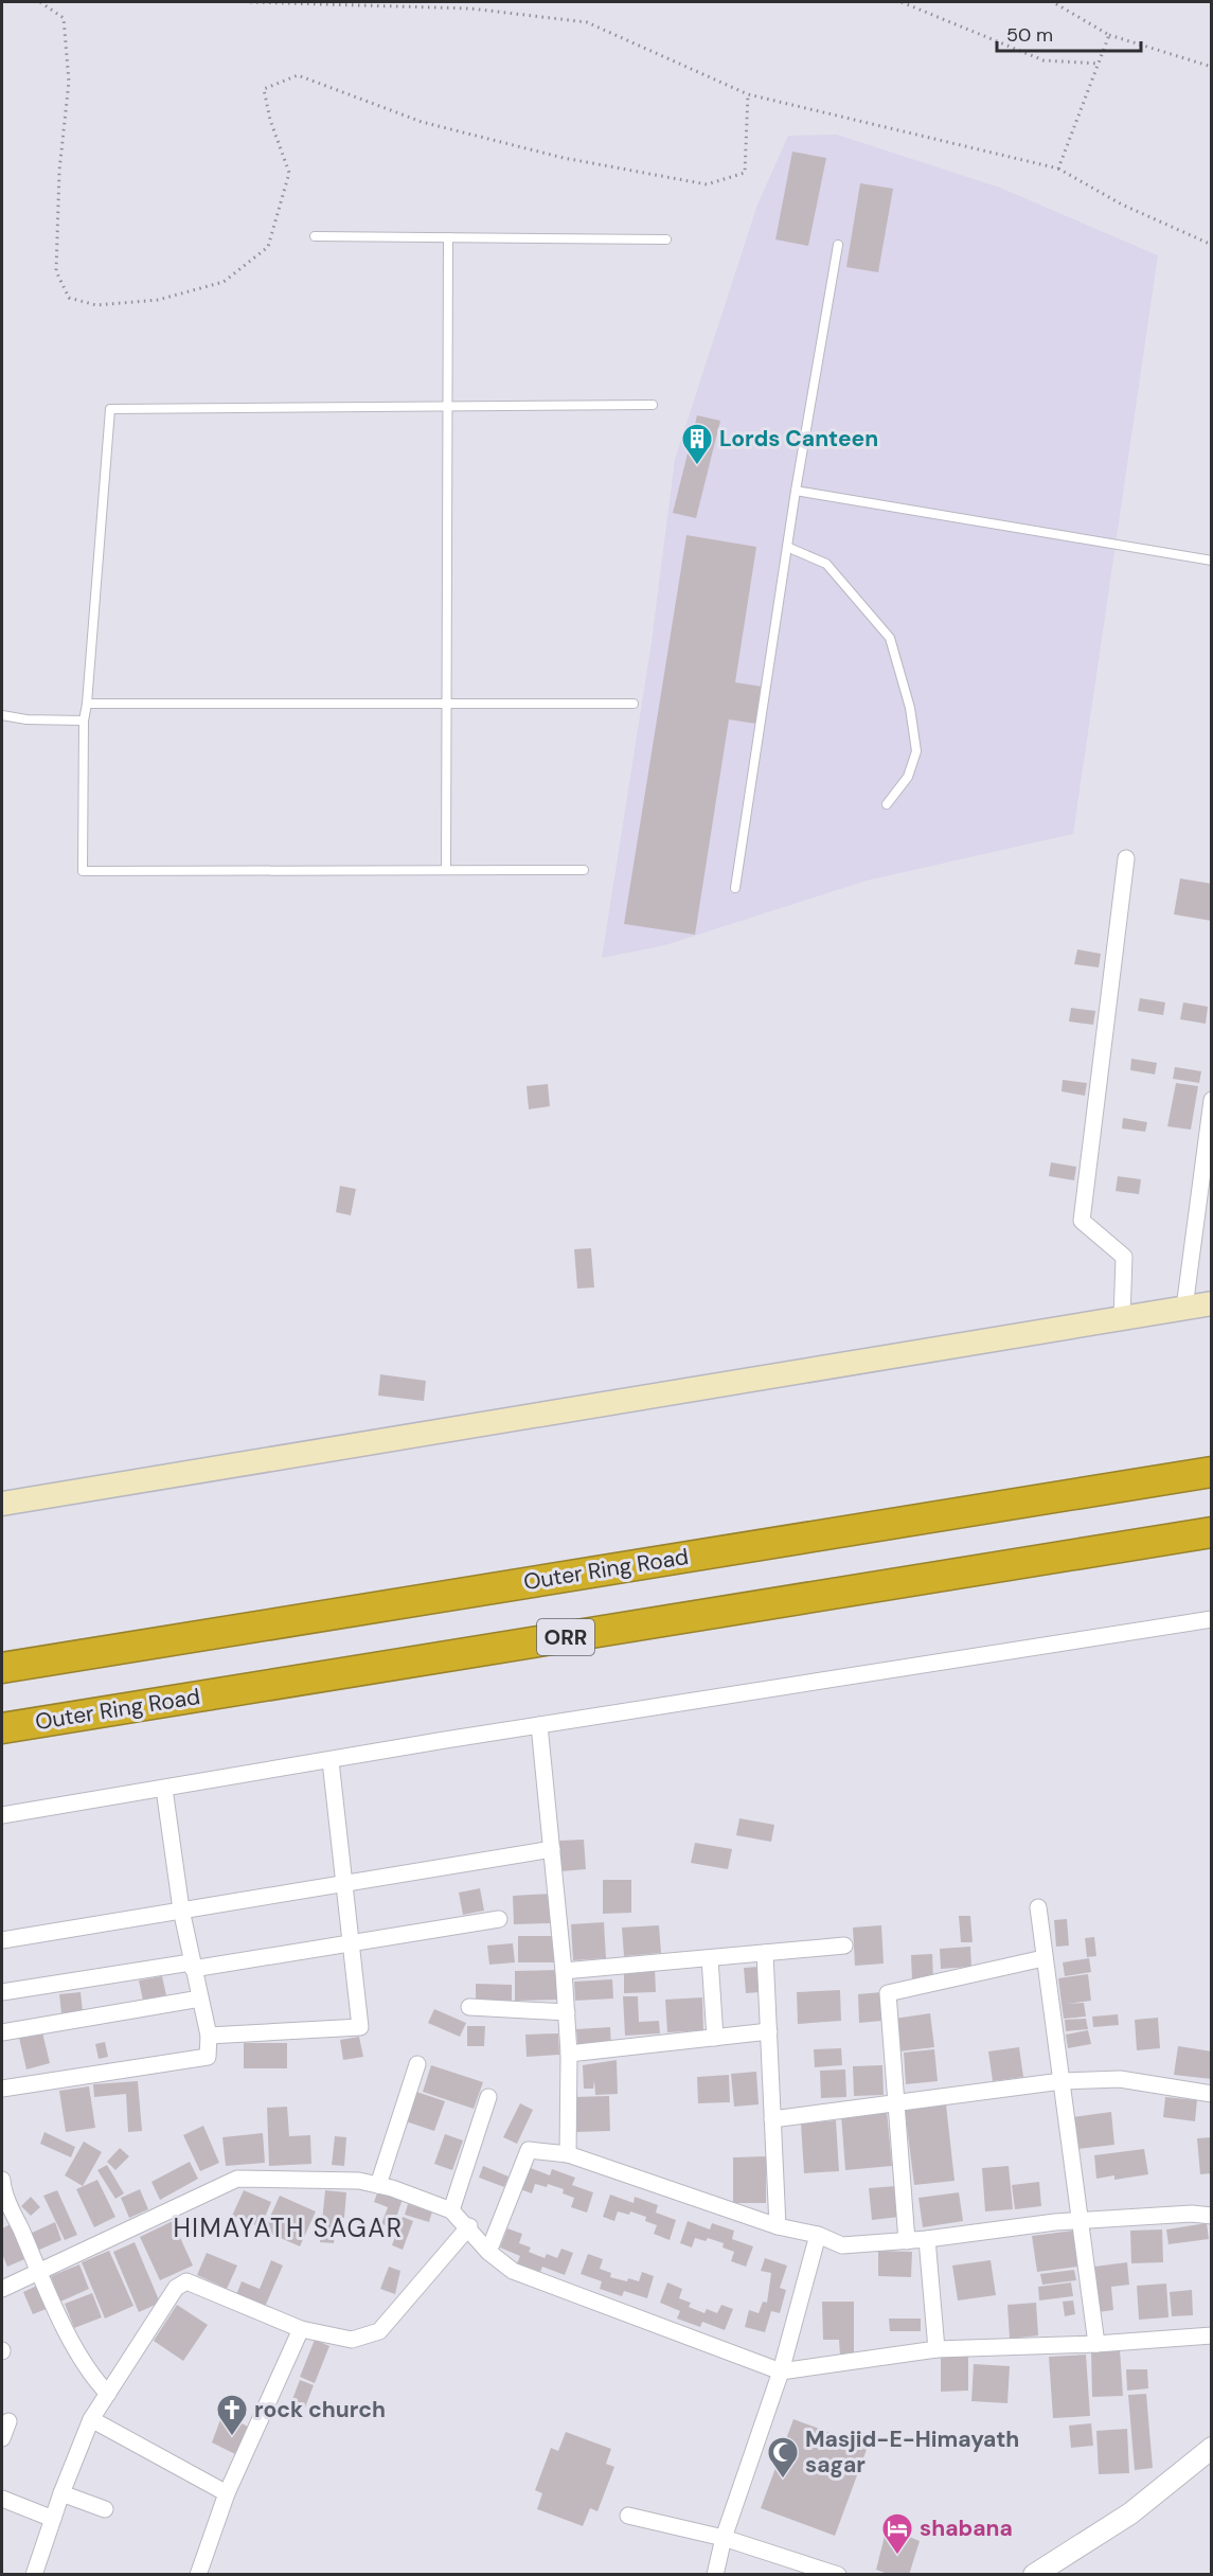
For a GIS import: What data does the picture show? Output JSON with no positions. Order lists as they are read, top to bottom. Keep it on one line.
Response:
{"streets":{"highway":["Outer Ring Road","ORR"]},"districts":["HIMAYATH SAGAR"],"places":{"building":["Lords Canteen"],"church":["rock church"],"mosque":["Masjid-E-Himayath sagar"],"hotel":["shabana"]},"scale_bar":"50 m"}
